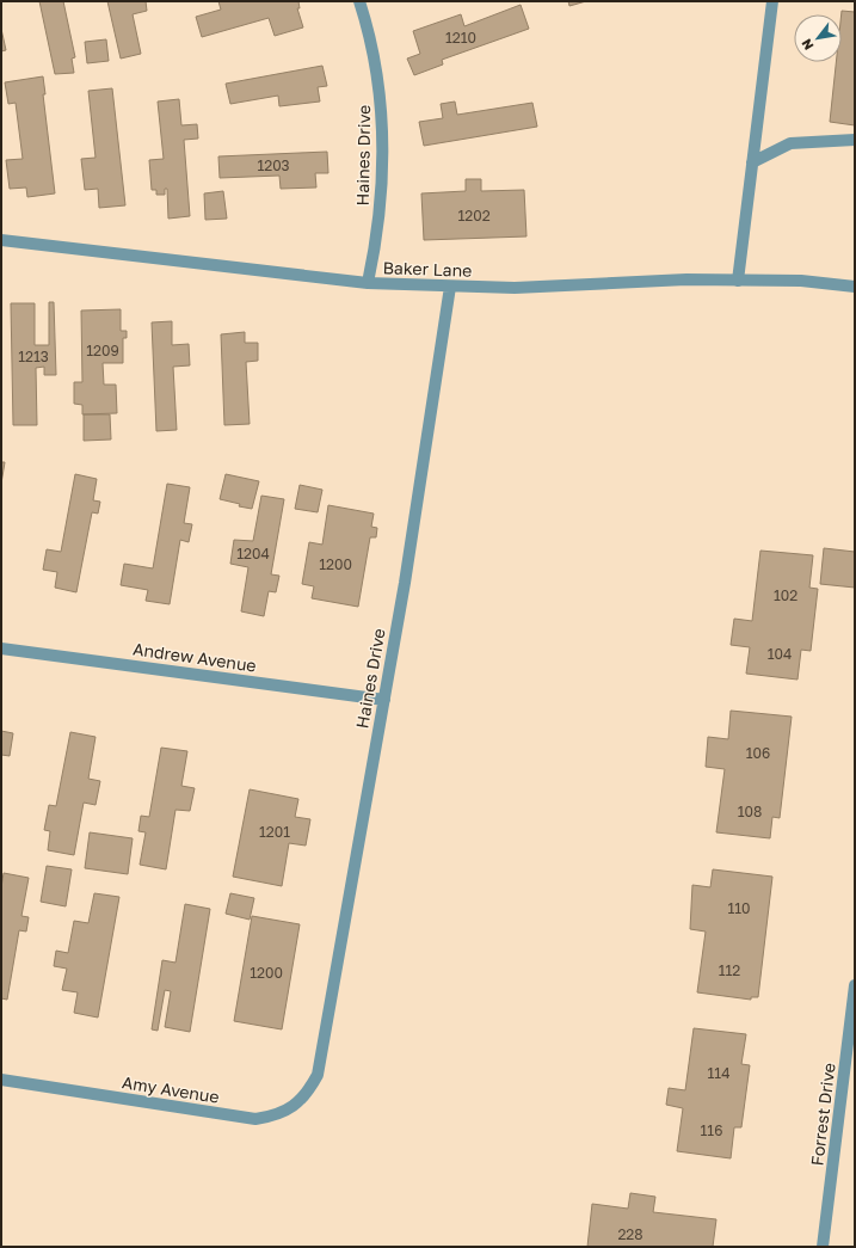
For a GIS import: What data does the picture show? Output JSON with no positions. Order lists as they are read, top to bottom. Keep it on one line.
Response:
{"streets":{"street":["Haines Drive","Baker Lane","Andrew Avenue","Amy Avenue","Forrest Drive"]},"crossings":[["Haines Drive","Baker Lane"],["Haines Drive","Andrew Avenue"],["Haines Drive","Amy Avenue"]],"house_numbers":["1210","1203","1202","1209","1213","1204","1200","102","104","106","108","1201","110","112","1200","114","116","228"],"north":"bottom left"}
